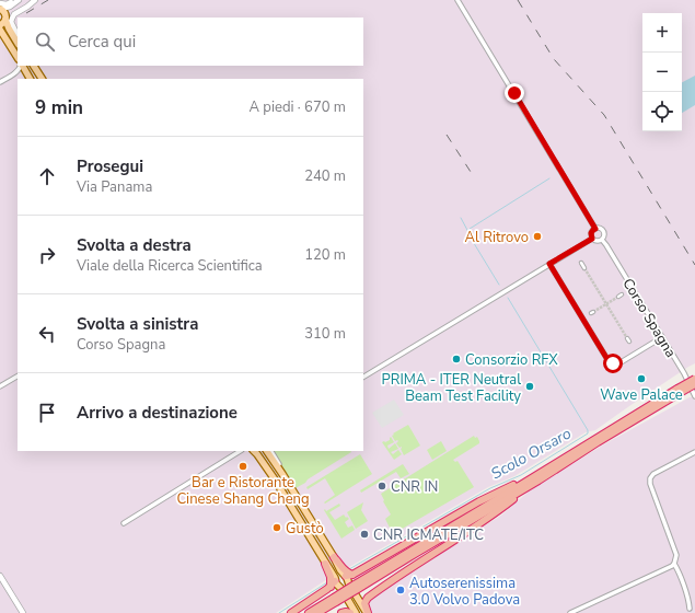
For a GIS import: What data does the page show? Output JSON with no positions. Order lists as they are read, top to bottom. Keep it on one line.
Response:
{"streets":{"street":["Corso Spagna"]},"water":["Scolo Orsaro"],"places":["Al Ritrovo","Consorzio RFX","Wave Palace","PRIMA - ITER Neutral Beam Test Facility","Bar e Ristorante Cinese Shang Cheng","CNR IN","Gustò","CNR ICMATE/ITC","Autoserenissima 3.0 Volvo Padova"],"page":{"map_buttons":["+","−"],"search":"Cerca qui","heading":["9 min","A piedi · 670 m"],"list":[["Prosegui","Via Panama","240 m"],["Svolta a destra","Viale della Ricerca Scientifica","120 m"],["Svolta a sinistra","Corso Spagna","310 m"],"Arrivo a destinazione"]}}
